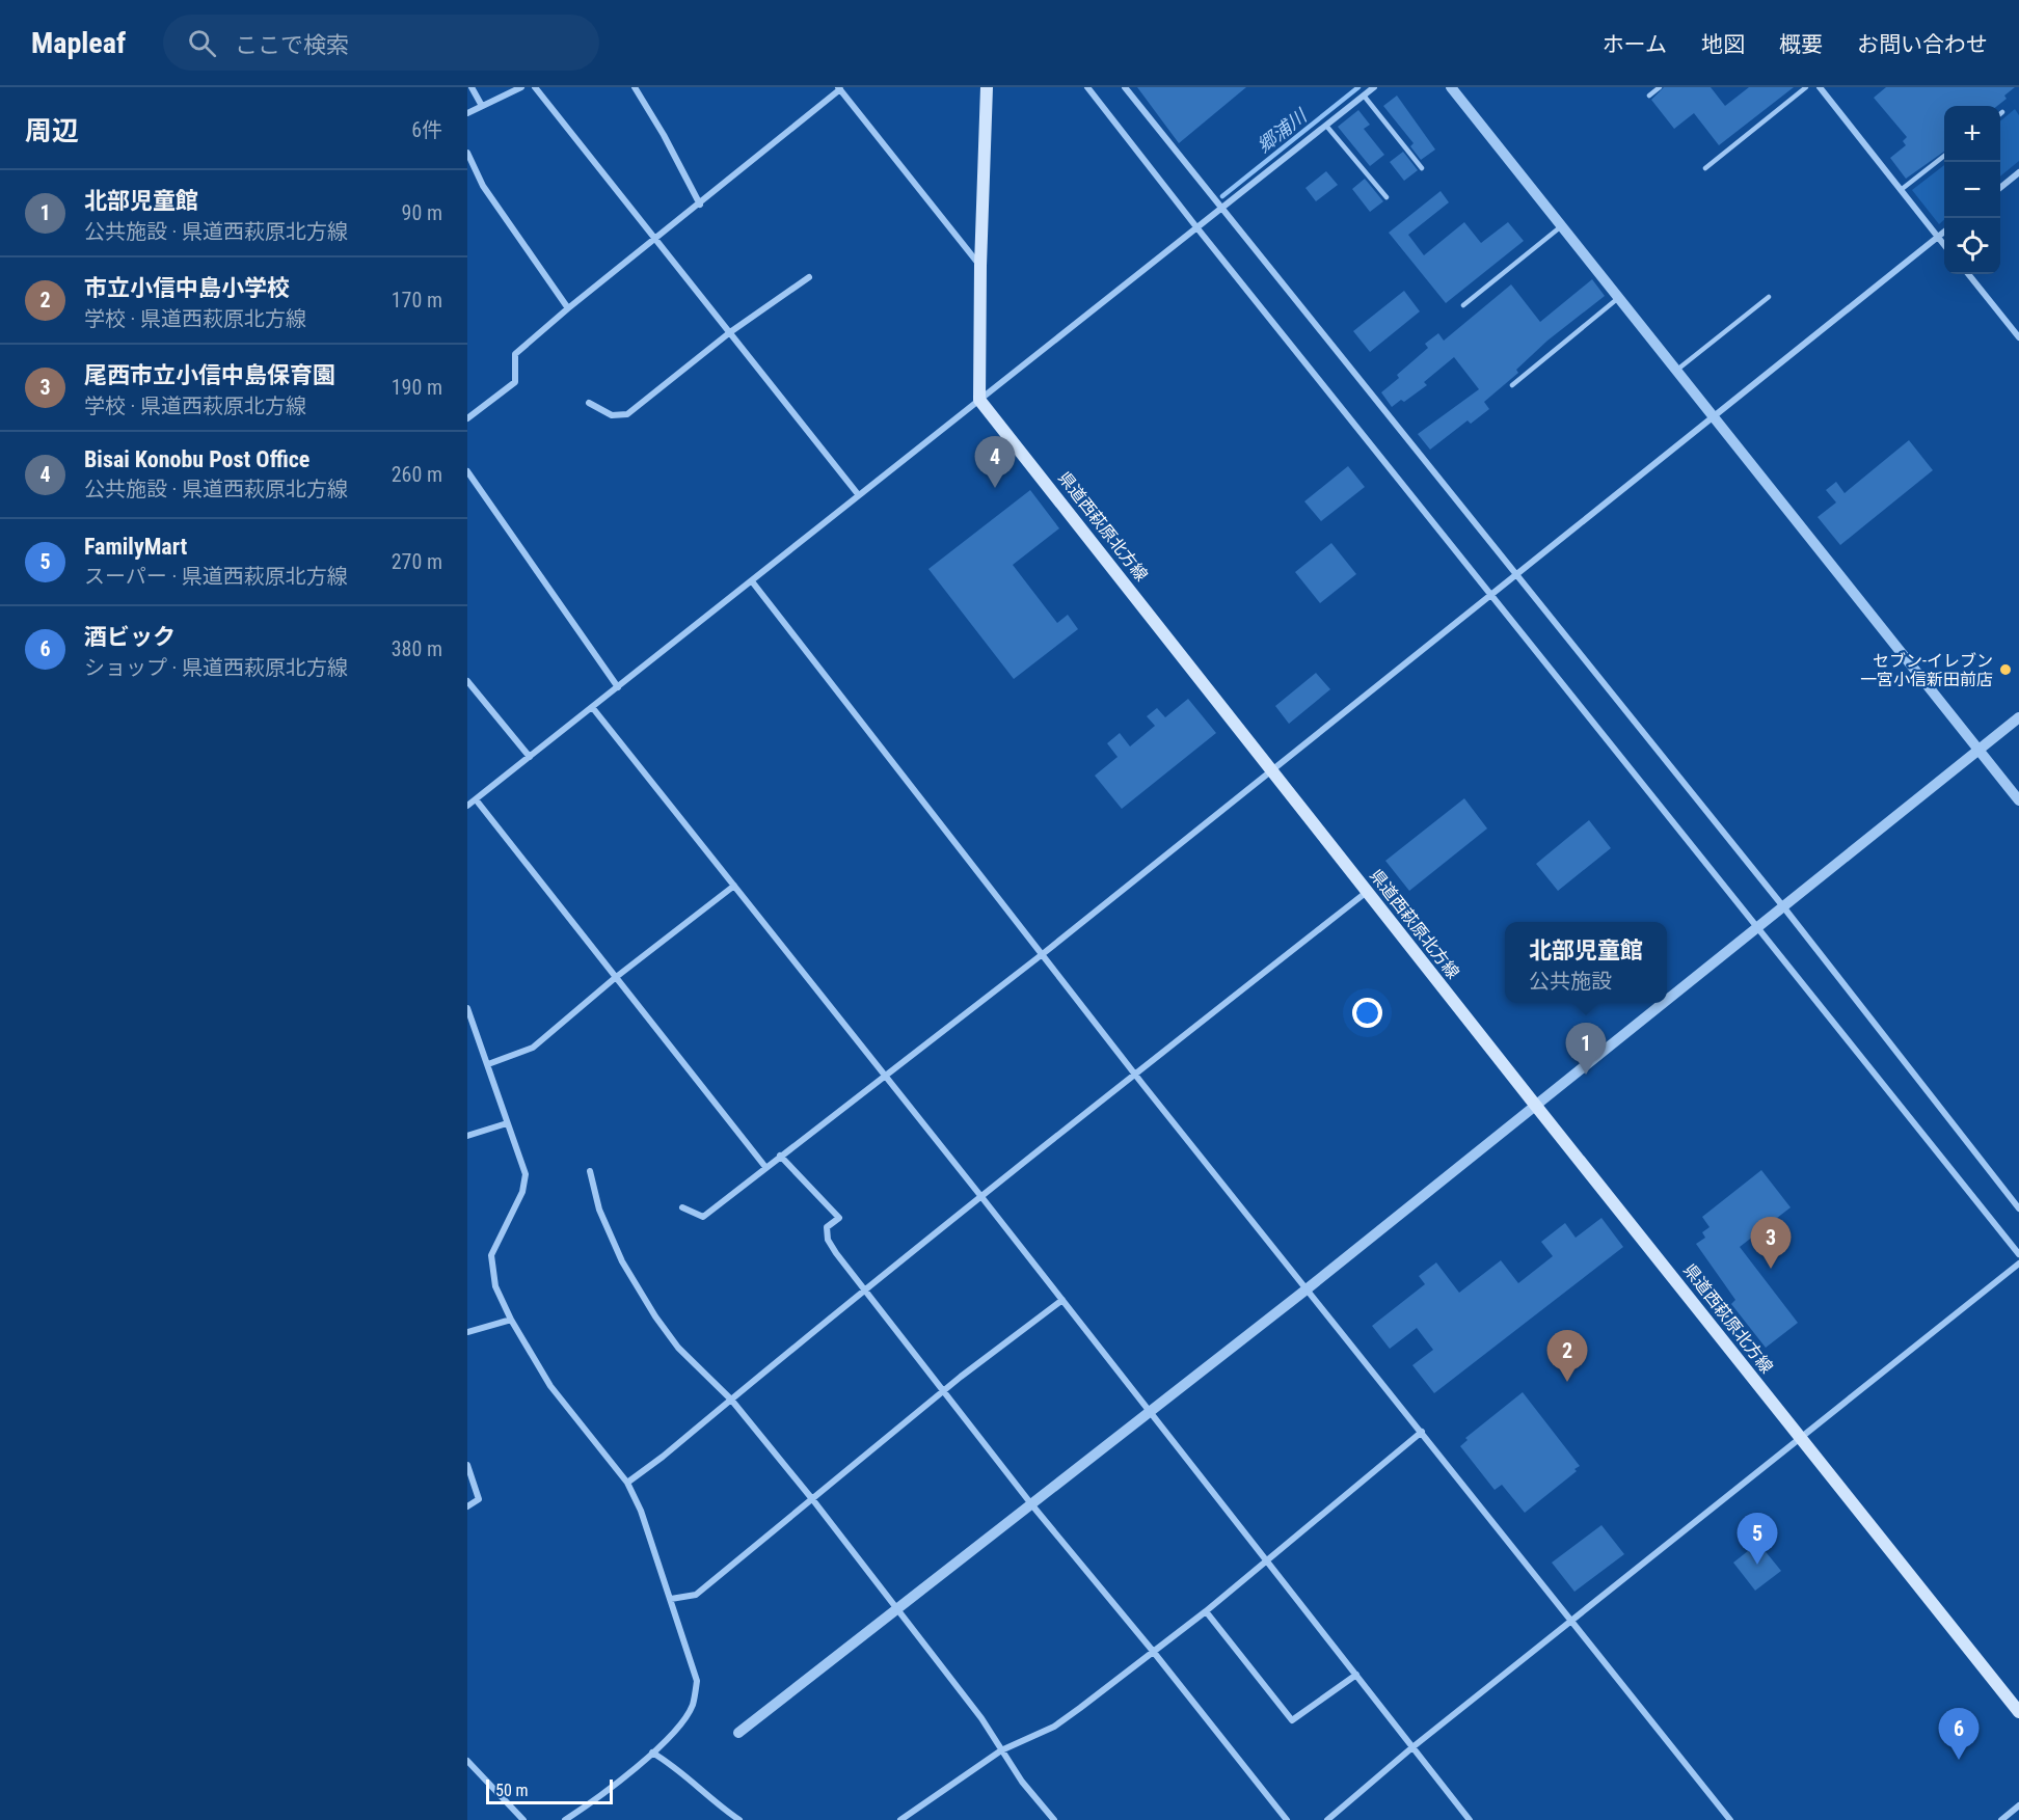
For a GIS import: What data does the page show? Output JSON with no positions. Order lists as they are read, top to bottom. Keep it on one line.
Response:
{"streets":{"main road":["県道西萩原北方線"]},"water":["郷浦川"],"places":["セブン-イレブン 一宮小信新田前店"],"scale_bar":"50 m","page":{"header":"Mapleaf","search":"ここで検索","nav":["ホーム","地図","概要","お問い合わせ"],"heading":["周辺","6件"],"map_buttons":["+","−"],"list":[{"mark":"1","name":"北部児童館","note":"公共施設 · 県道西萩原北方線","value":"90 m"},{"mark":"2","name":"市立小信中島小学校","note":"学校 · 県道西萩原北方線","value":"170 m"},{"mark":"3","name":"尾西市立小信中島保育園","note":"学校 · 県道西萩原北方線","value":"190 m"},{"mark":"4","name":"Bisai Konobu Post Office","note":"公共施設 · 県道西萩原北方線","value":"260 m"},{"mark":"5","name":"FamilyMart","note":"スーパー · 県道西萩原北方線","value":"270 m"},{"mark":"6","name":"酒ビック","note":"ショップ · 県道西萩原北方線","value":"380 m"}],"pins":["4","1","3","2","5","6"],"popup":["北部児童館","公共施設"],"scale":"50 m"}}
